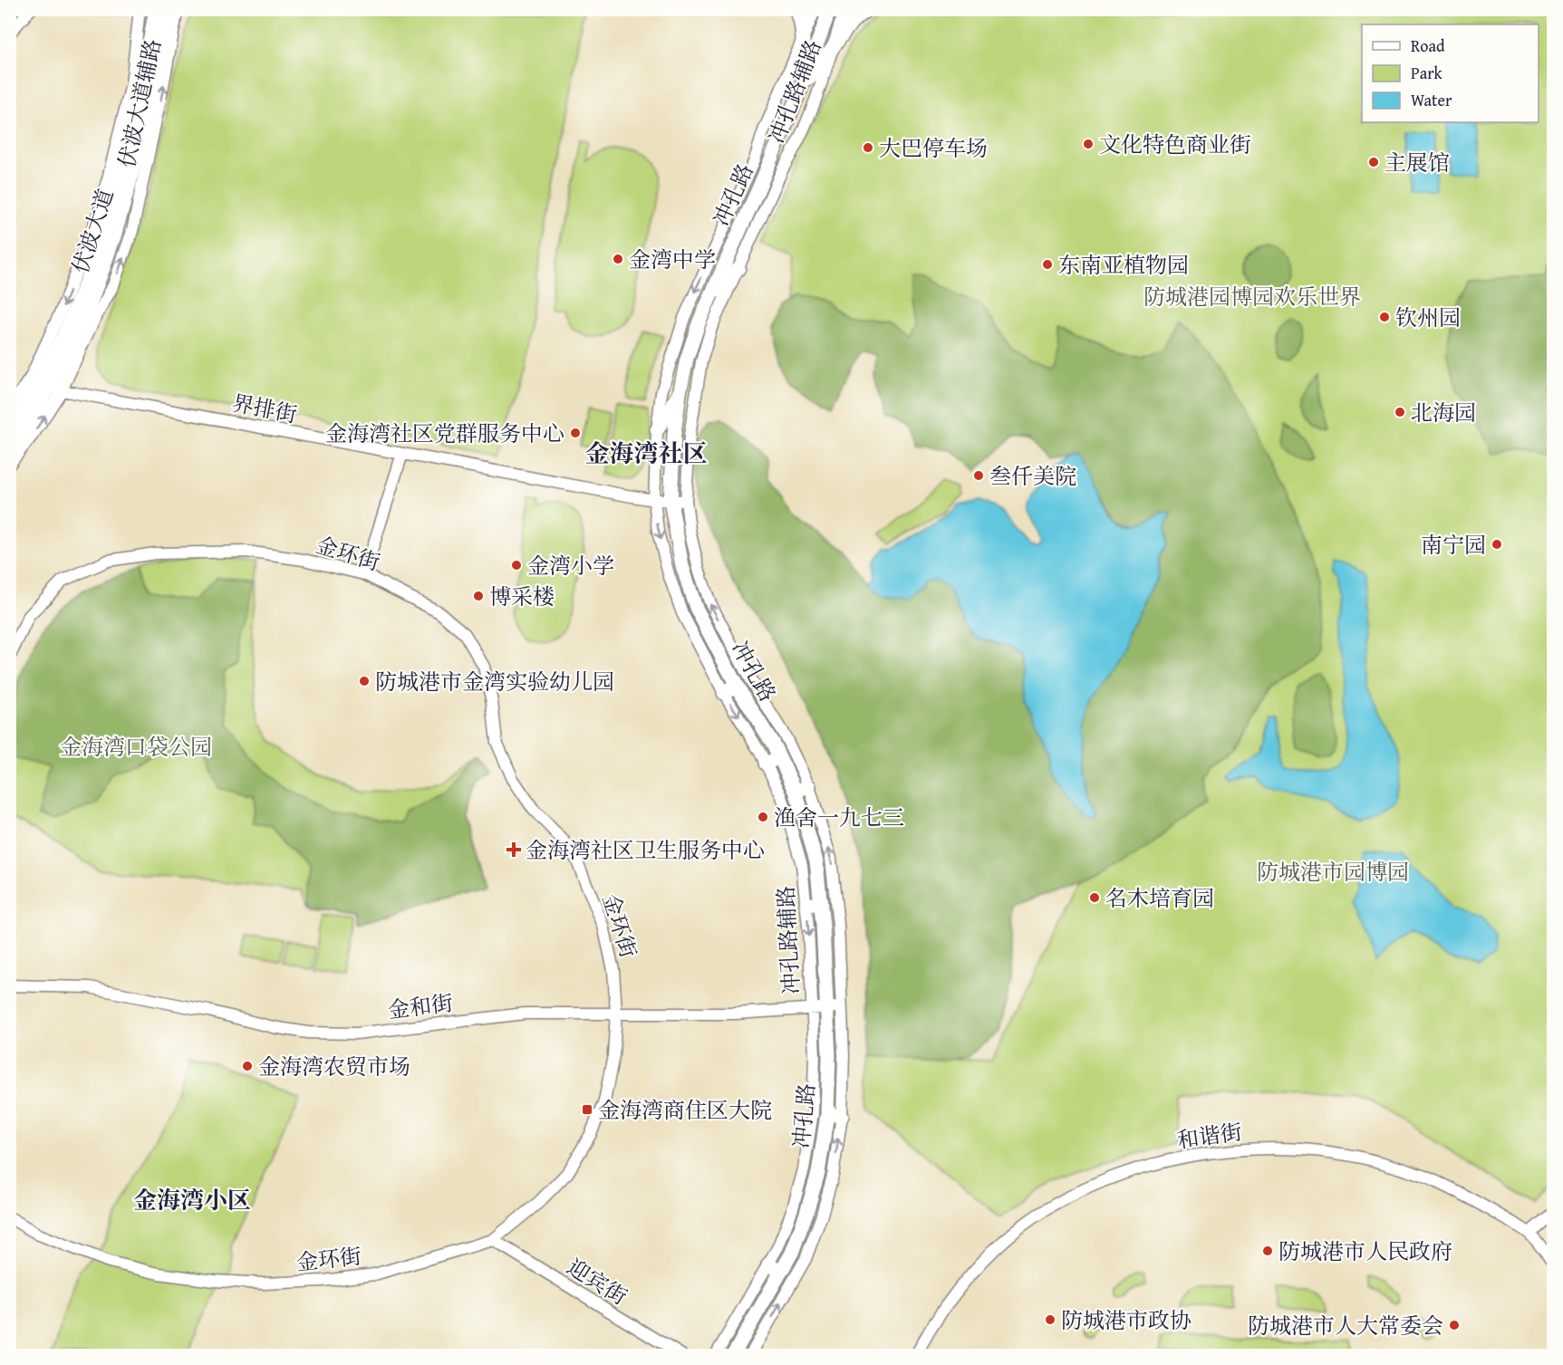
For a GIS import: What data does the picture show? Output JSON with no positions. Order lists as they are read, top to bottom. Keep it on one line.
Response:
{"streets":{"main road":["冲孔路","伏波大道"],"street":["冲孔路辅路","伏波大道辅路","界排街","金环街","金和街","和谐街","迎宾街"]},"crossings":[["冲孔路辅路","界排街"],["冲孔路辅路","金和街"],["伏波大道辅路","伏波大道"],["伏波大道辅路","界排街"],["冲孔路","界排街"],["冲孔路","金和街"],["伏波大道","界排街"],["金环街","金和街"],["金环街","迎宾街"]],"districts":["金海湾社区","金海湾小区"],"parks":["防城港园博园欢乐世界","金海湾口袋公园","防城港市园博园"],"places":{"other":["文化特色商业街","大巴停车场","主展馆","金湾中学","东南亚植物园","钦州园","北海园","金海湾社区党群服务中心","叁仟美院","南宁园","金湾小学","博采楼","防城港市金湾实验幼儿园","渔舍一九七三","名木培育园","金海湾农贸市场","防城港市人民政府","防城港市政协","防城港市人大常委会"],"health":["金海湾社区卫生服务中心"],"transit":["金海湾商住区大院"]},"legend":["Road","Park","Water"]}
